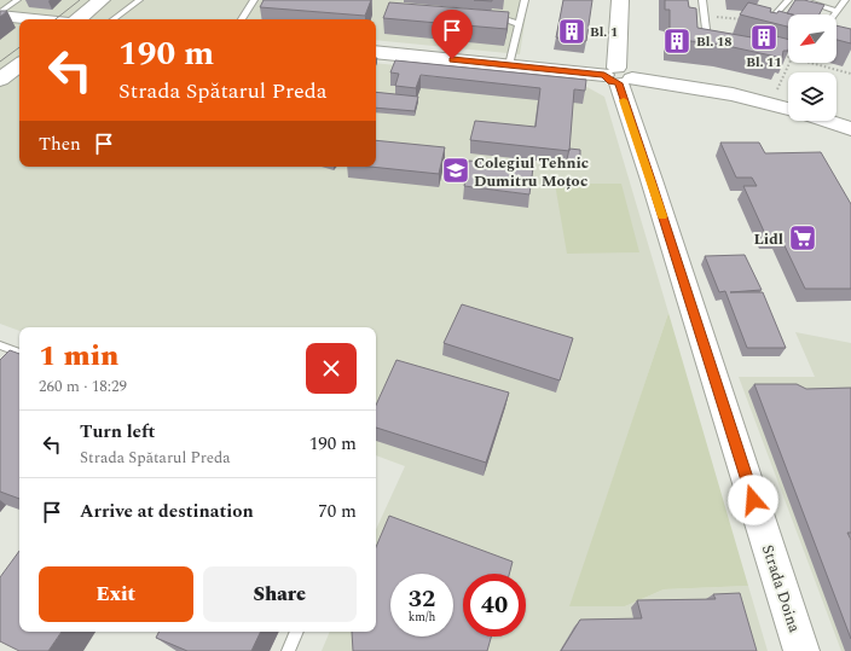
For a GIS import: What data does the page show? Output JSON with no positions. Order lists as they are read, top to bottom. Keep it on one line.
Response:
{"streets":{"street":["Strada Doina"]},"places":{"building":["Bl. 1","Bl. 11","Bl. 18"],"school or university":["Colegiul Tehnic Dumitru Moțoc"],"supermarket":["Lidl"]},"north":"bottom left","page":{"turn":["190 m","Strada Spătarul Preda"],"then":"Then","heading":["1 min","260 m · 18:29"],"list":[{"name":"Turn left","note":"Strada Spătarul Preda","value":"190 m"},{"name":"Arrive at destination","value":"70 m"}],"buttons":["Exit","Share"],"speed":"32 km/h","limit":"40"}}
